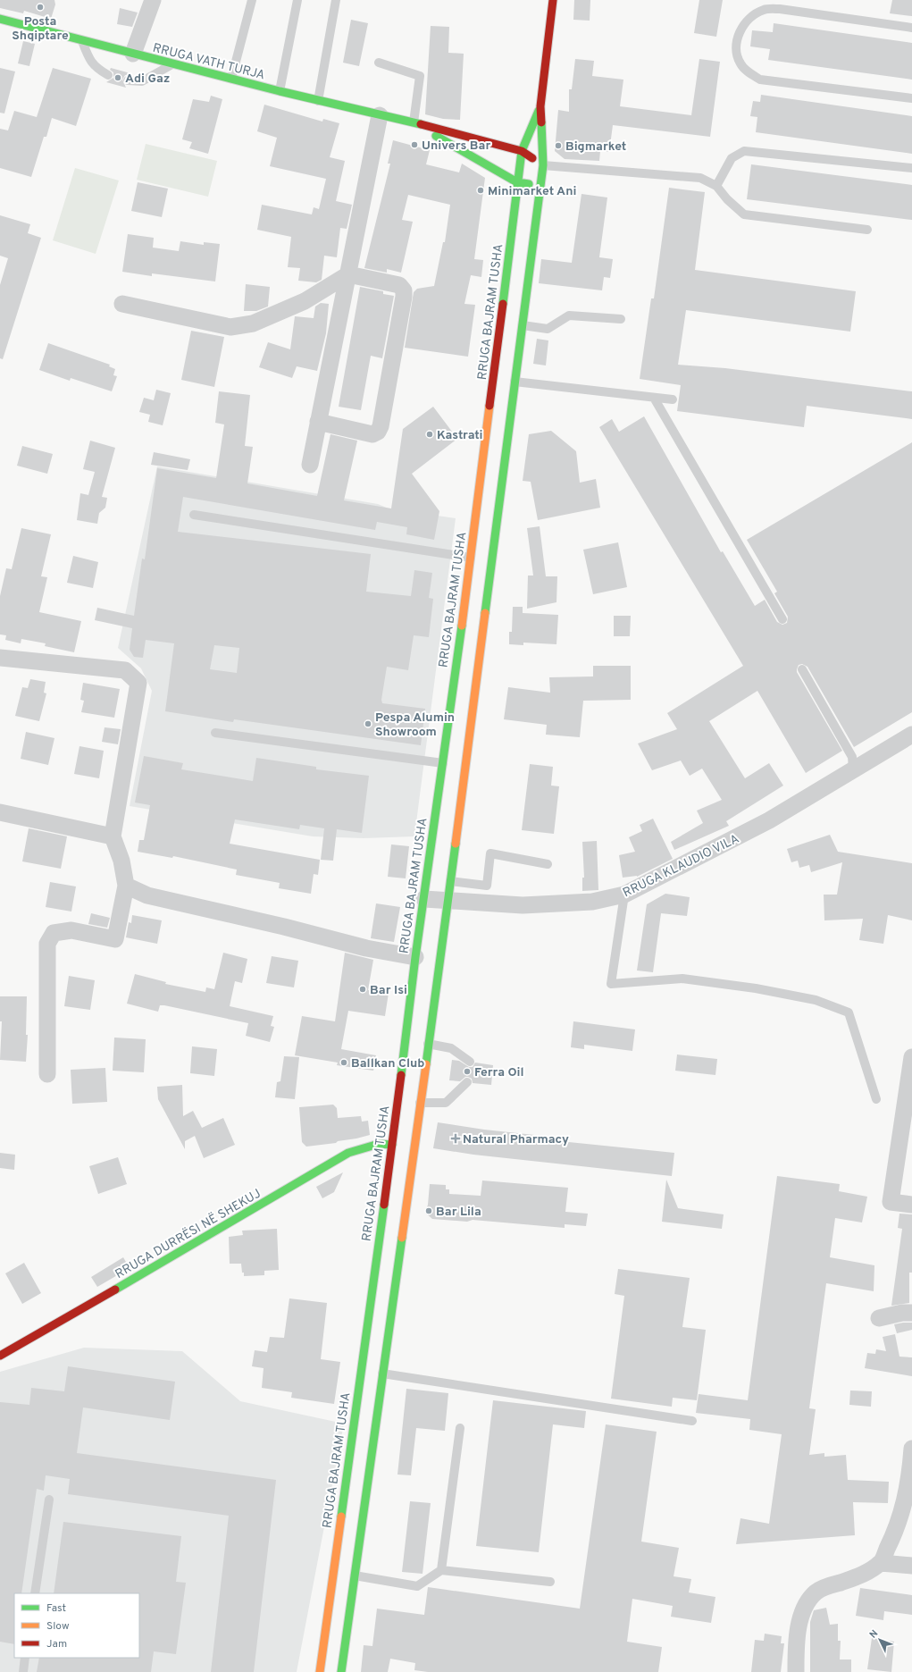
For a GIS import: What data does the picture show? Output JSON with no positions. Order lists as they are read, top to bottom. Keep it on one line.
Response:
{"streets":{"main road":["RRUGA VATH TURJA","RRUGA BAJRAM TUSHA","RRUGA DURRËSI NË SHEKUJ"],"street":["RRUGA KLAUDIO VILA"]},"crossings":[["RRUGA VATH TURJA","RRUGA BAJRAM TUSHA"],["RRUGA BAJRAM TUSHA","RRUGA KLAUDIO VILA"],["RRUGA BAJRAM TUSHA","RRUGA DURRËSI NË SHEKUJ"]],"places":{"other":["Posta Shqiptare","Adi Gaz","Univers Bar","Bigmarket","Minimarket Ani","Kastrati","Pespa Alumin Showroom","Bar Isi","Ballkan Club","Ferra Oil","Bar Lila"],"health":["Natural Pharmacy"]},"legend":["Fast","Slow","Jam"],"north":"top left"}
